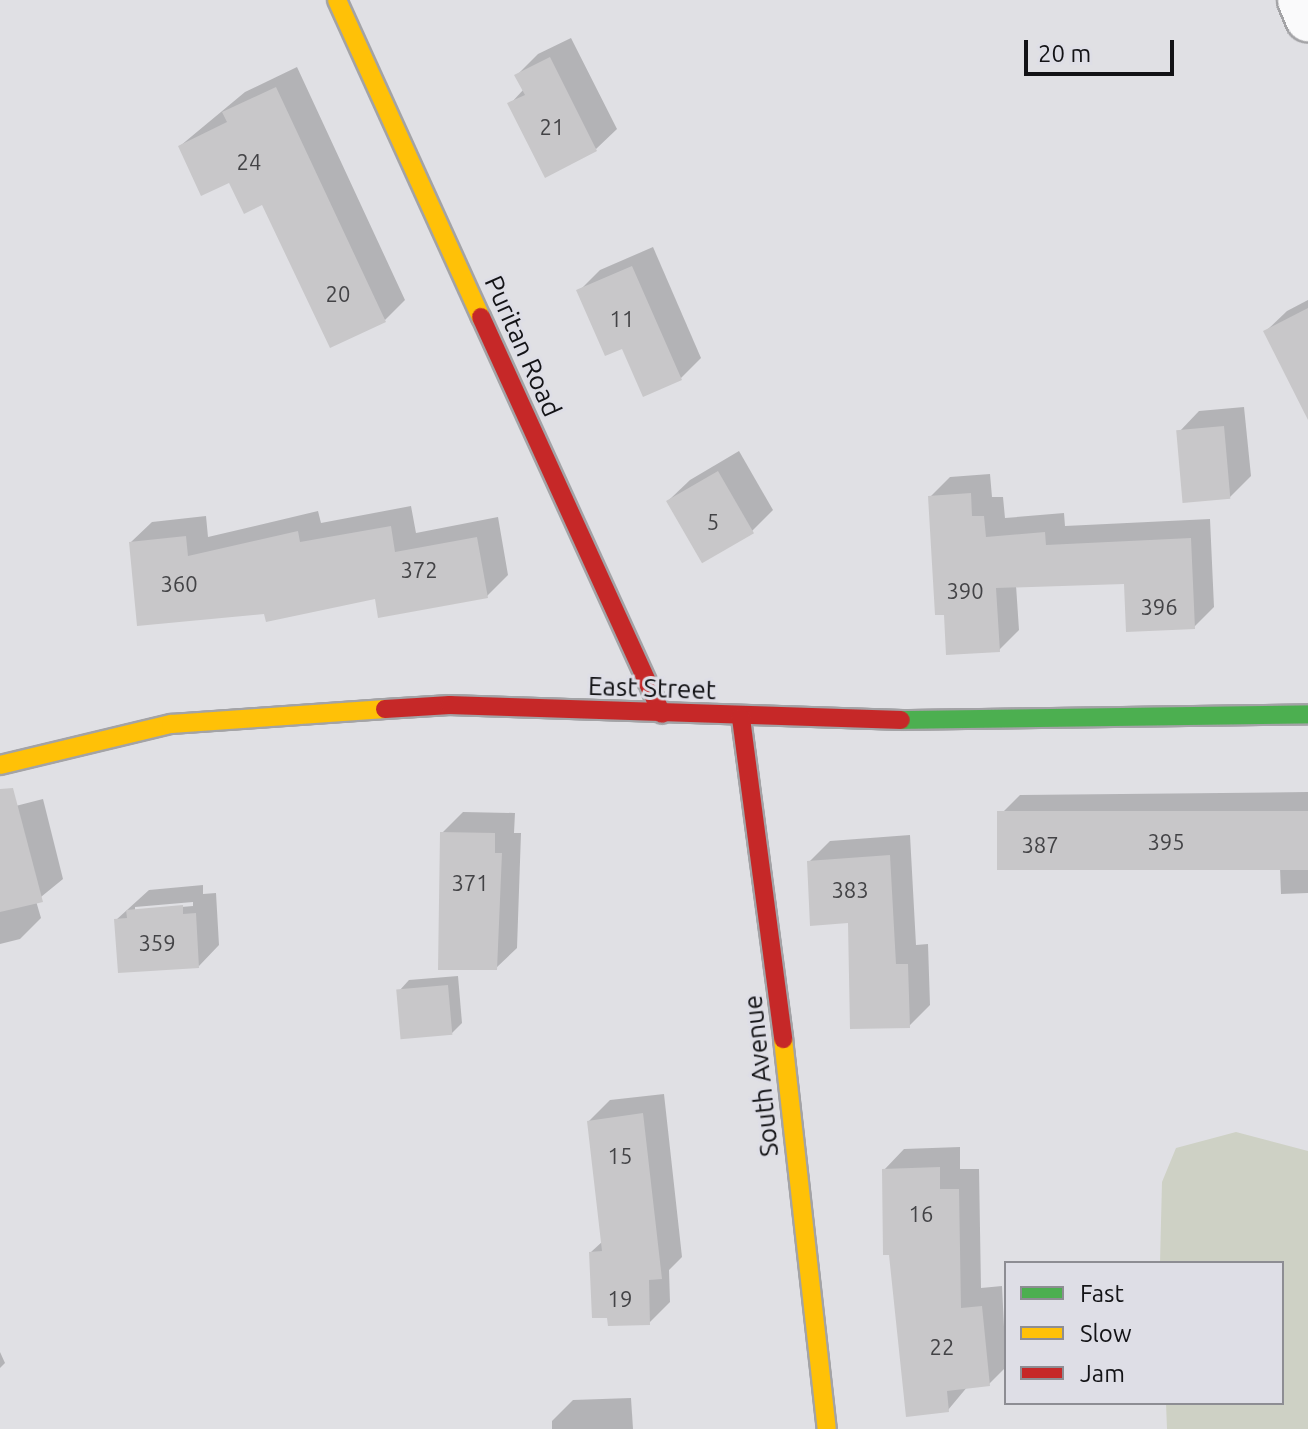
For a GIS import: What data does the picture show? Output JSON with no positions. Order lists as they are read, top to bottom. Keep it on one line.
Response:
{"streets":{"street":["Puritan Road","East Street","South Avenue"]},"crossings":[["Puritan Road","East Street"],["East Street","South Avenue"]],"house_numbers":["21","24","20","11","5","372","360","390","396","395","387","371","383","359","15","16","19","22"],"legend":["Fast","Slow","Jam"],"scale_bar":"20 m"}
